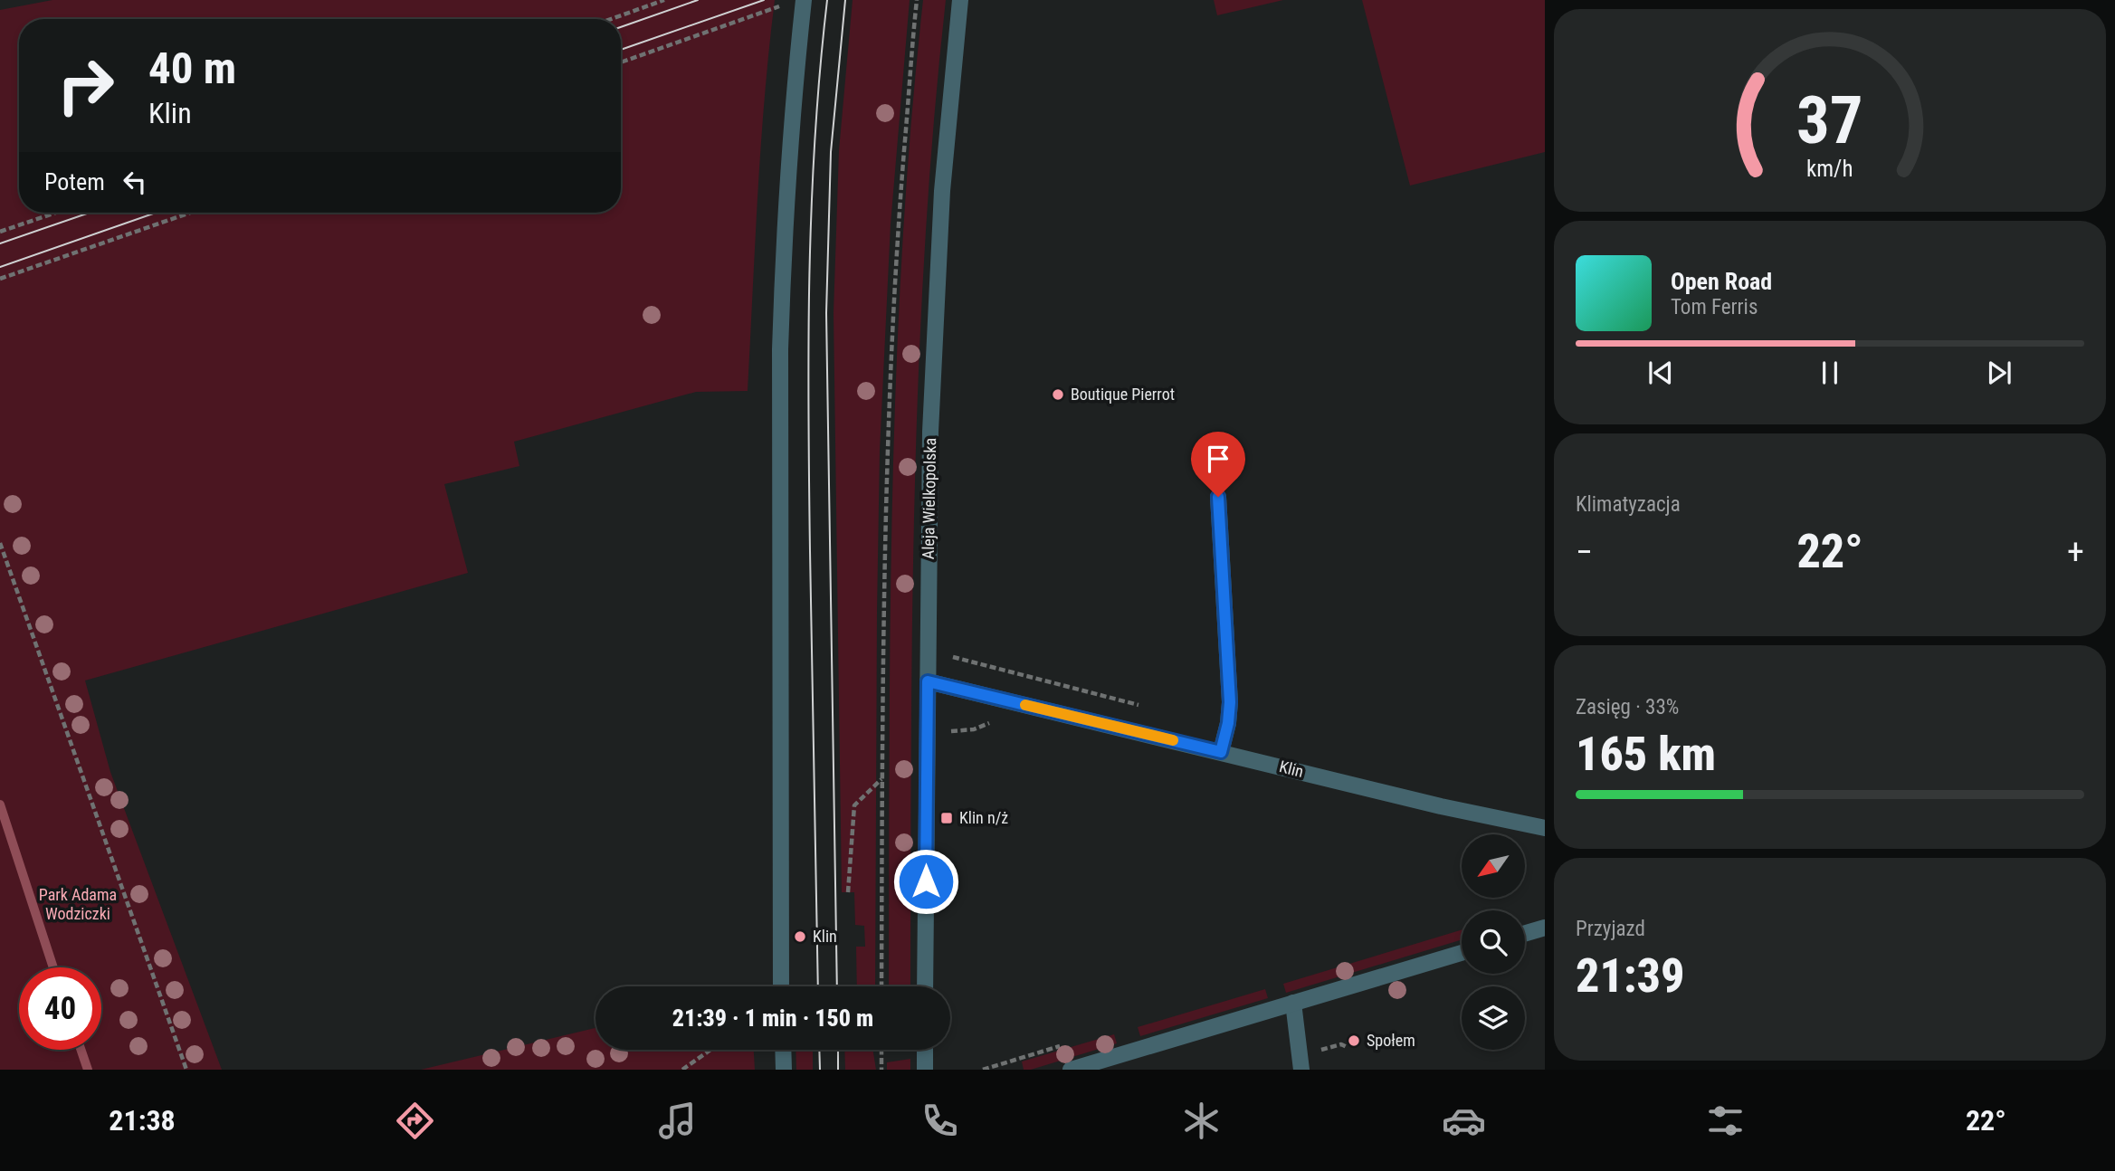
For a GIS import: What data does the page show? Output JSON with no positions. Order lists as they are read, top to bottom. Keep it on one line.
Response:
{"streets":{"street":["Aleja Wielkopolska","Klin"]},"crossings":[["Aleja Wielkopolska","Klin"]],"parks":["Park Adama Wodziczki"],"places":{"other":["Boutique Pierrot","Klin","Społem"],"transit":["Klin n/ż"]},"north":"bottom left","page":{"turn":["40 m","Klin"],"then":"Potem","song":["Open Road","Tom Ferris"],"tile":["Klimatyzacja",["Zasięg · 33%","165 km"],["Przyjazd","21:39"]],"heat":["−","22°","+"],"limit":"40","trip":"21:39 · 1 min · 150 m","tabs":["21:38","22°"],"gauge":["37","km/h"]}}
